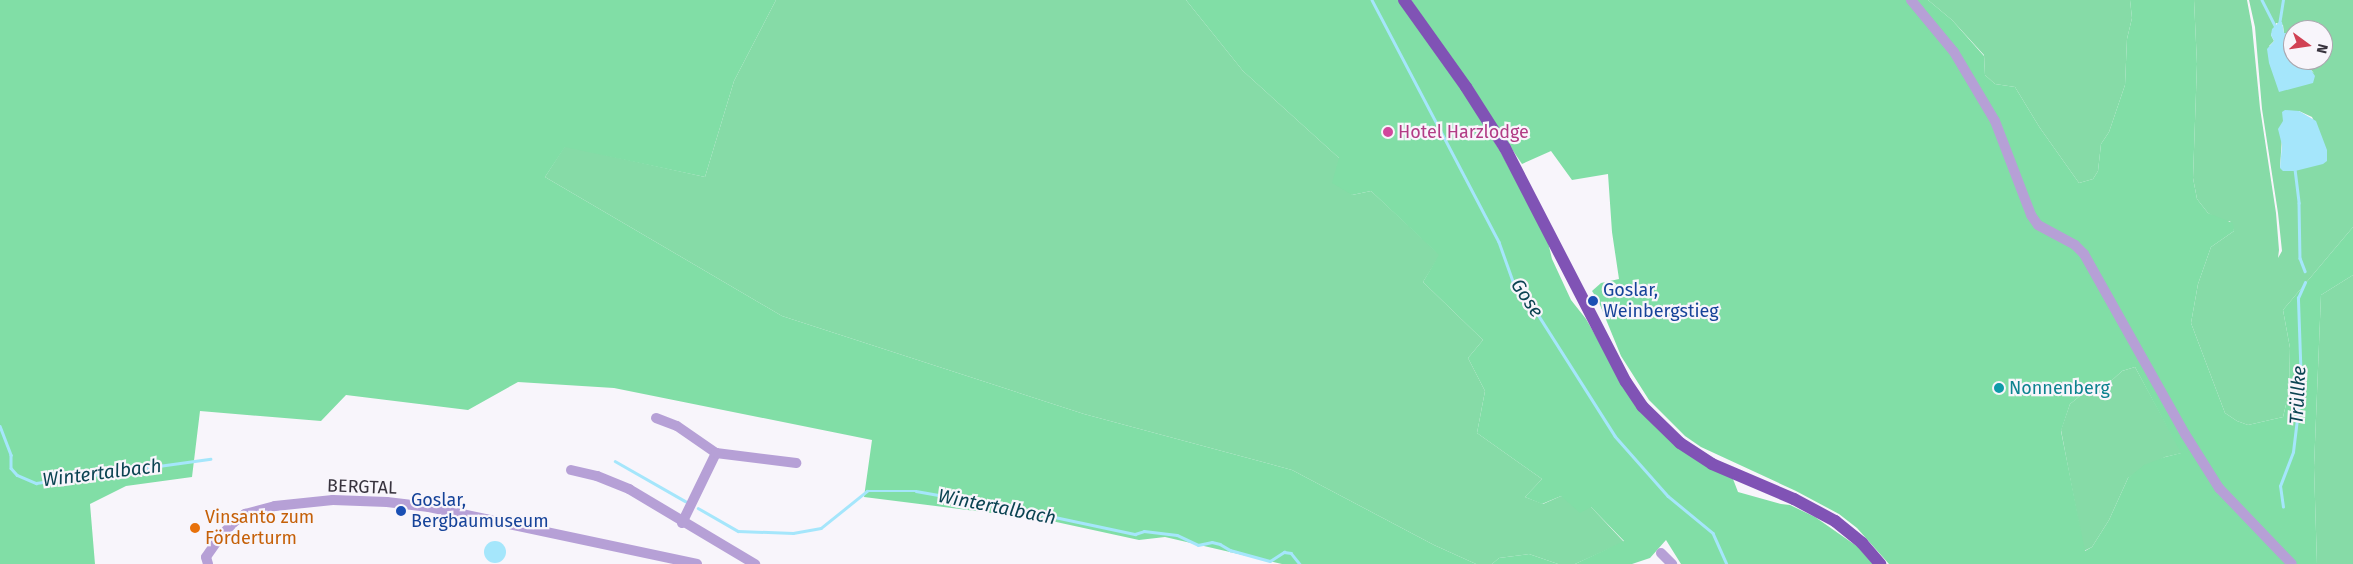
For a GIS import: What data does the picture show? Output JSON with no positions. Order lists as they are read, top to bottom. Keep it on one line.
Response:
{"streets":{"street":["BERGTAL"]},"water":["Gose","Trüllke","Wintertalbach"],"places":["Hotel Harzlodge","Goslar, Weinbergstieg","Nonnenberg","Goslar, Bergbaumuseum","Vinsanto zum Förderturm"],"north":"right"}
